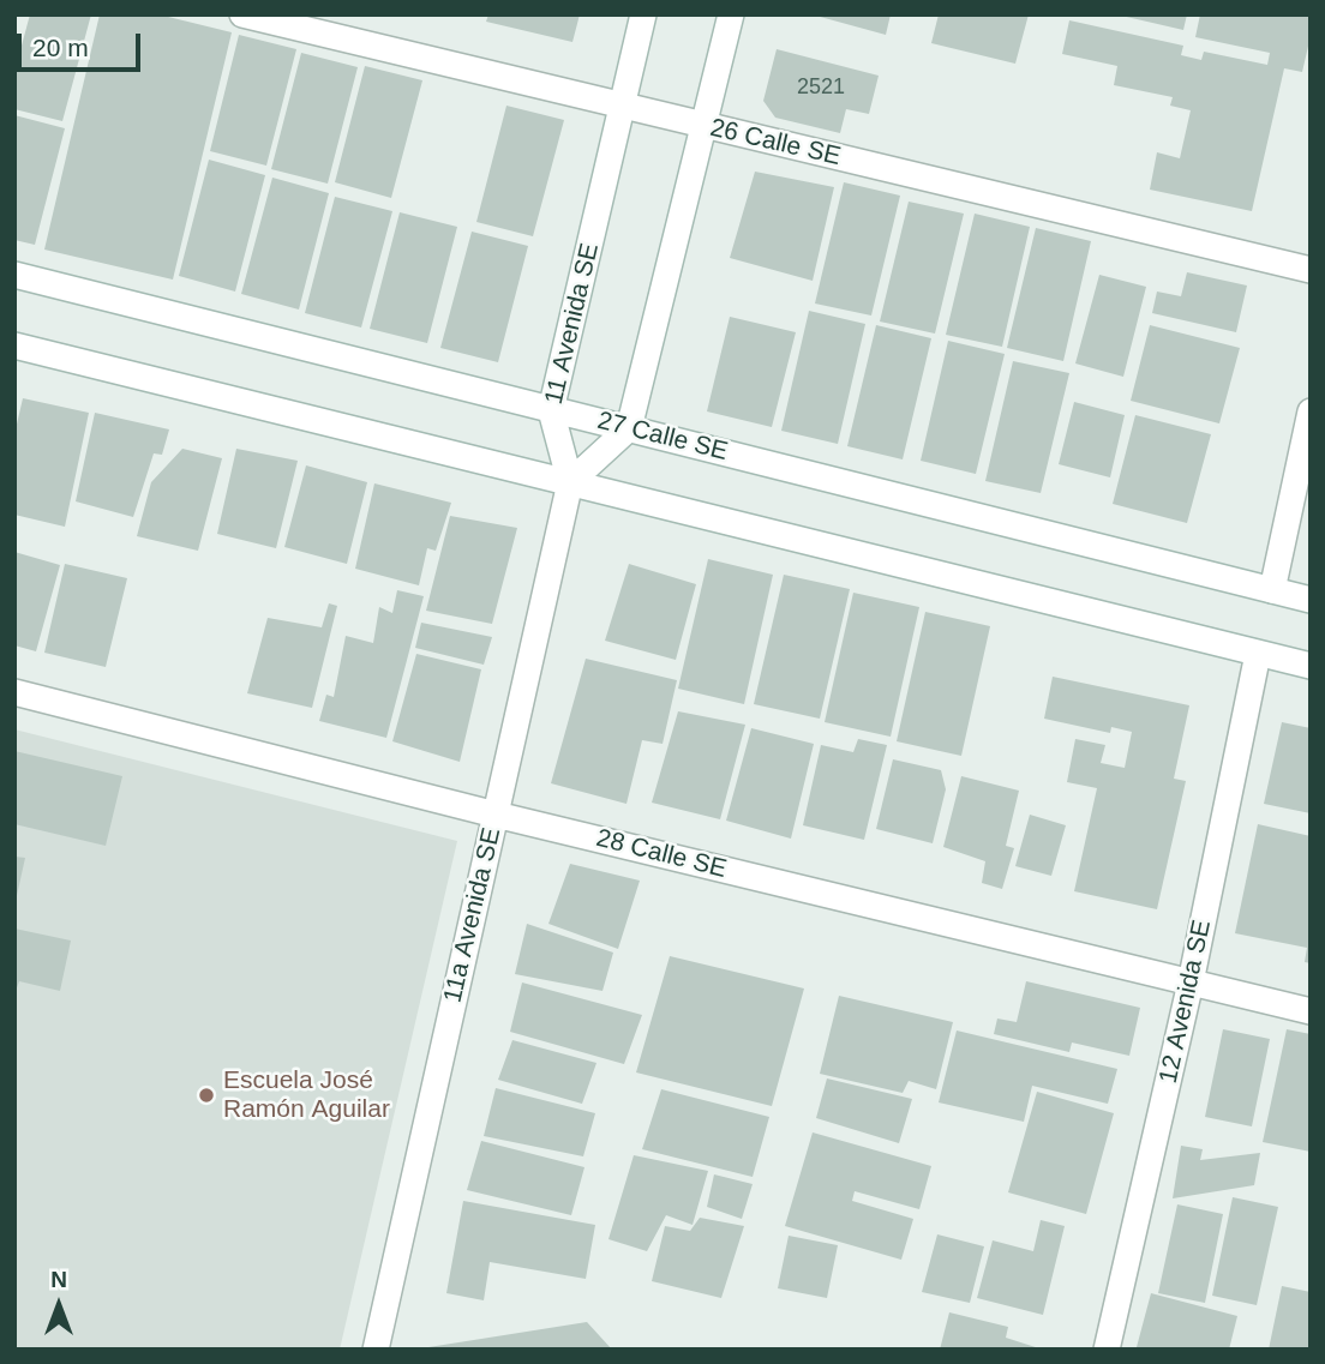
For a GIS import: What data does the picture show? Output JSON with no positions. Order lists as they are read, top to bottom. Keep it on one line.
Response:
{"streets":{"street":["26 Calle SE","11 Avenida SE","27 Calle SE","28 Calle SE","11a Avenida SE","12 Avenida SE"]},"crossings":[["26 Calle SE","11 Avenida SE"],["11 Avenida SE","27 Calle SE"],["11 Avenida SE","11a Avenida SE"],["28 Calle SE","11a Avenida SE"],["28 Calle SE","12 Avenida SE"]],"places":["Escuela José Ramón Aguilar"],"house_numbers":["2521"],"scale_bar":"20 m","north":"top"}
